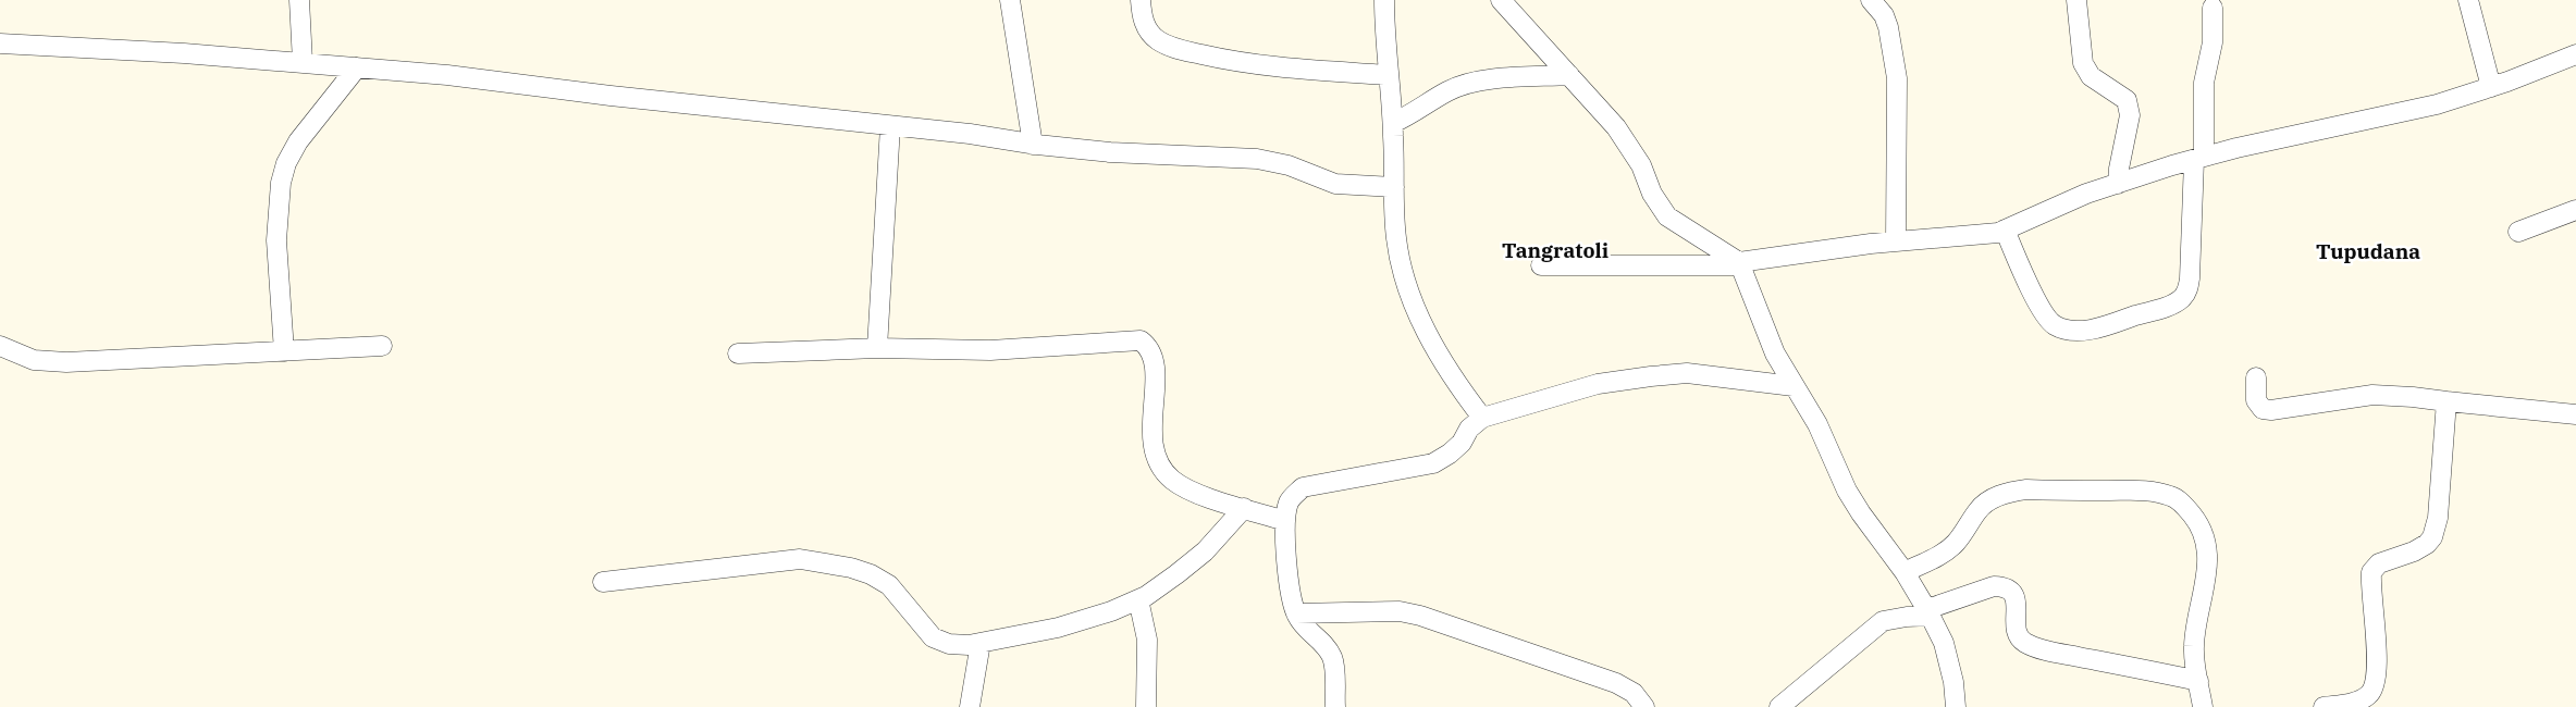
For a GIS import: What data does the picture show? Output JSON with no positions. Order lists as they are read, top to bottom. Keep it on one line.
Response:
{"districts":["Tangratoli","Tupudana"]}
